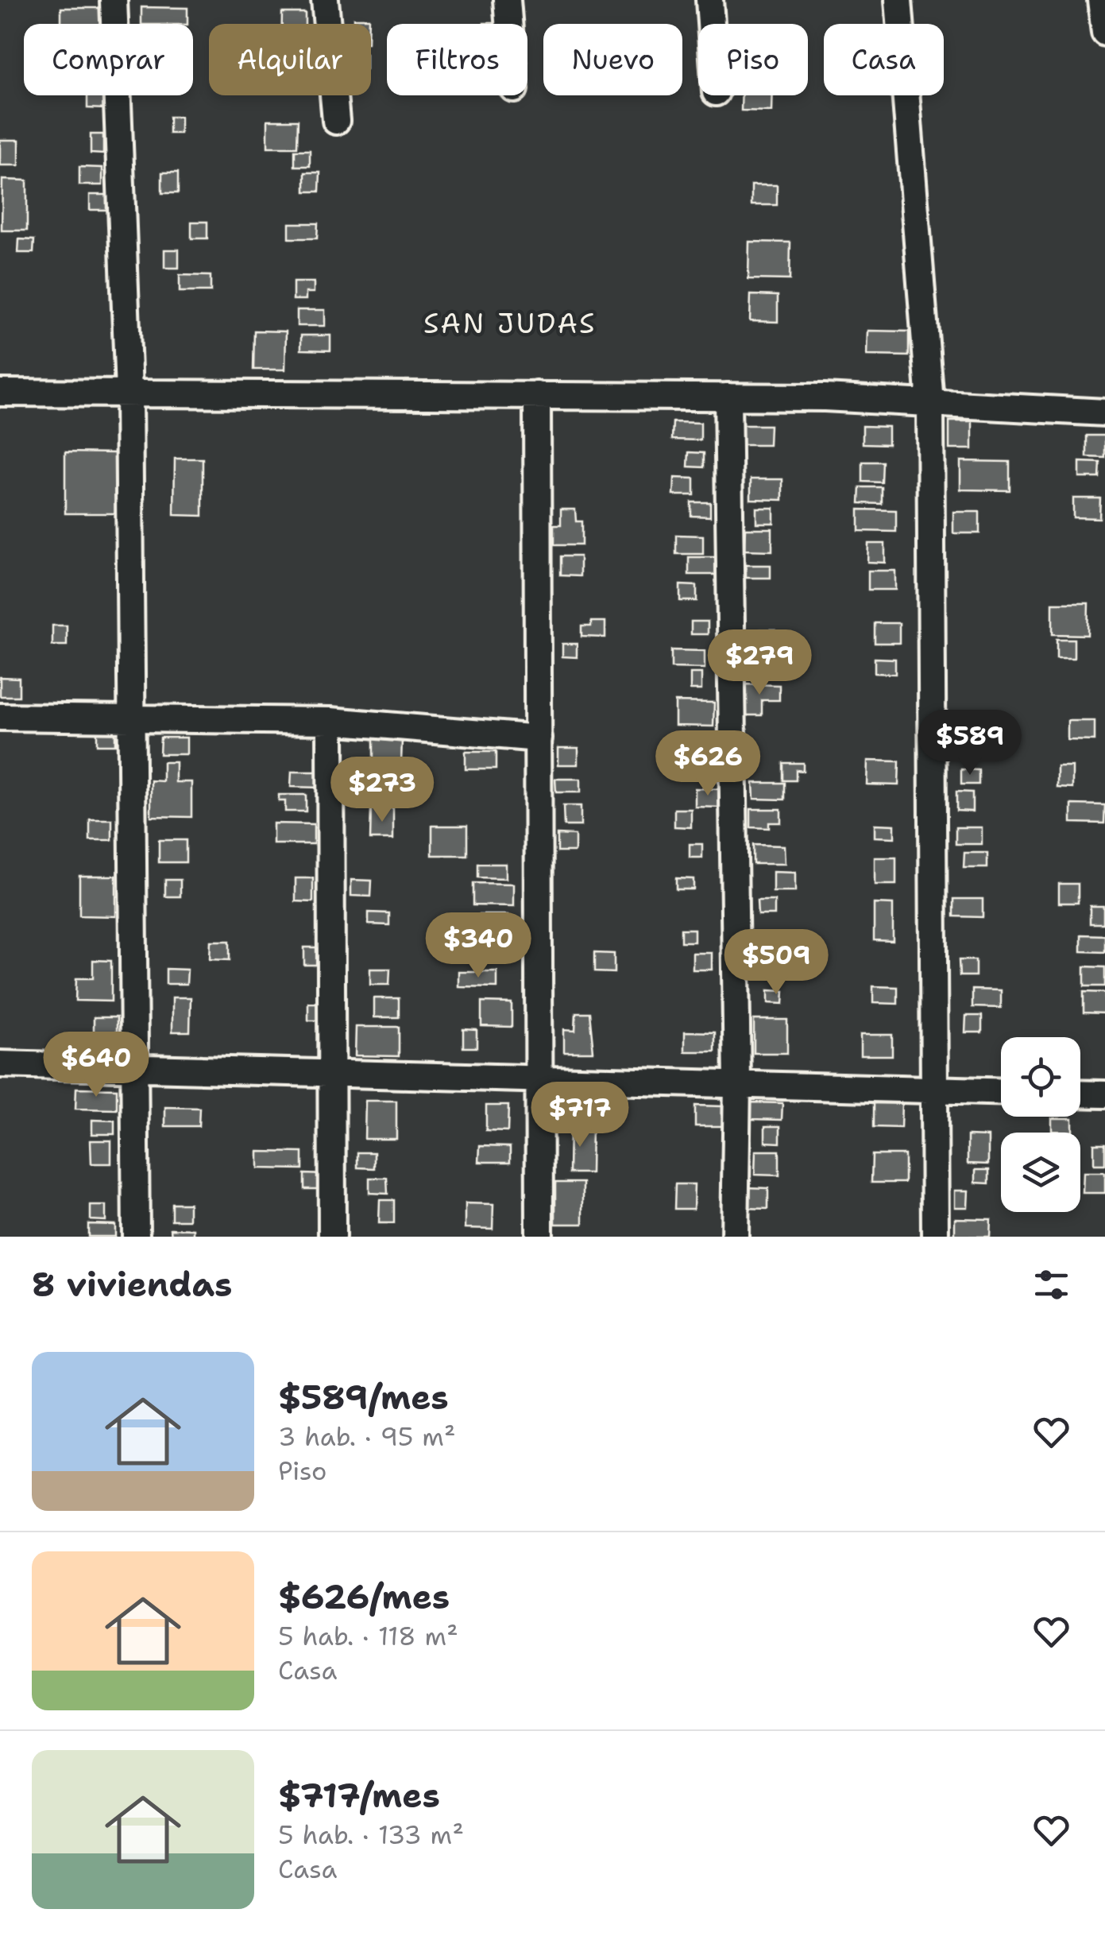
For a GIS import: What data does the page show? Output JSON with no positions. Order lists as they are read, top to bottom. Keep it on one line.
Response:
{"districts":["SAN JUDAS"],"page":{"chip":["Comprar","Alquilar","Filtros","Nuevo","Piso","Casa"],"price":["$279","$589","$626","$273","$340","$509","$640","$717"],"heading":"8 viviendas","list":[{"name":"$589/mes","note":"3 hab. · 95 m² · Piso"},{"name":"$626/mes","note":"5 hab. · 118 m² · Casa"},{"name":"$717/mes","note":"5 hab. · 133 m² · Casa"}]}}
